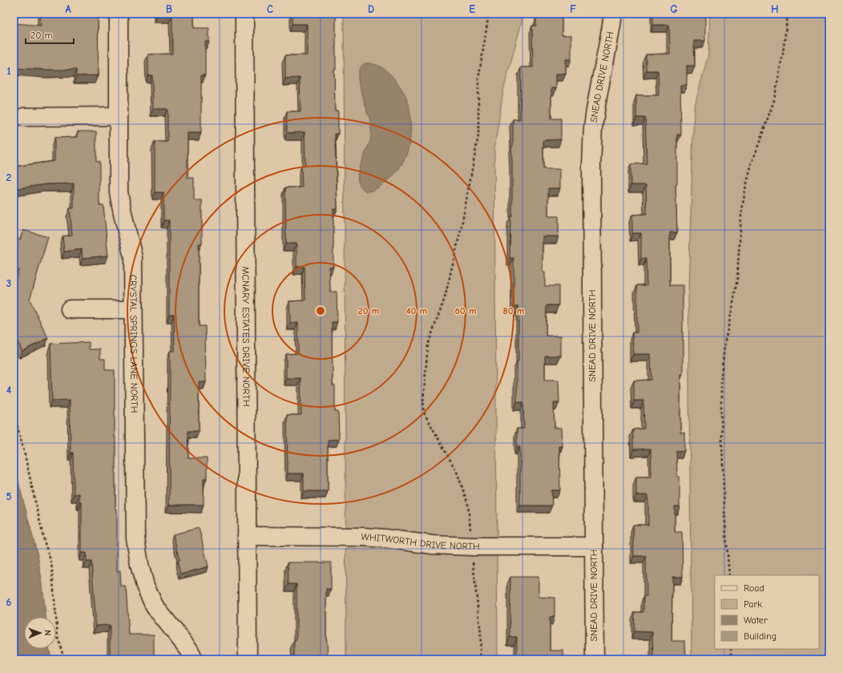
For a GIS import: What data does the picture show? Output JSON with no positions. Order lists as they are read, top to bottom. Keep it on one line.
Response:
{"streets":{"street":["SNEAD DRIVE NORTH","MCNARY ESTATES DRIVE NORTH","CRYSTAL SPRINGS LANE NORTH","WHITWORTH DRIVE NORTH"]},"crossings":[["SNEAD DRIVE NORTH","WHITWORTH DRIVE NORTH"],["MCNARY ESTATES DRIVE NORTH","WHITWORTH DRIVE NORTH"]],"legend":["Road","Park","Water","Building"],"scale_bar":"20 m","north":"right","grid":{"columns":["A","B","C","D","E","F","G","H"],"rows":["1","2","3","4","5","6"]},"rings":["20 m","40 m","60 m","80 m"]}
